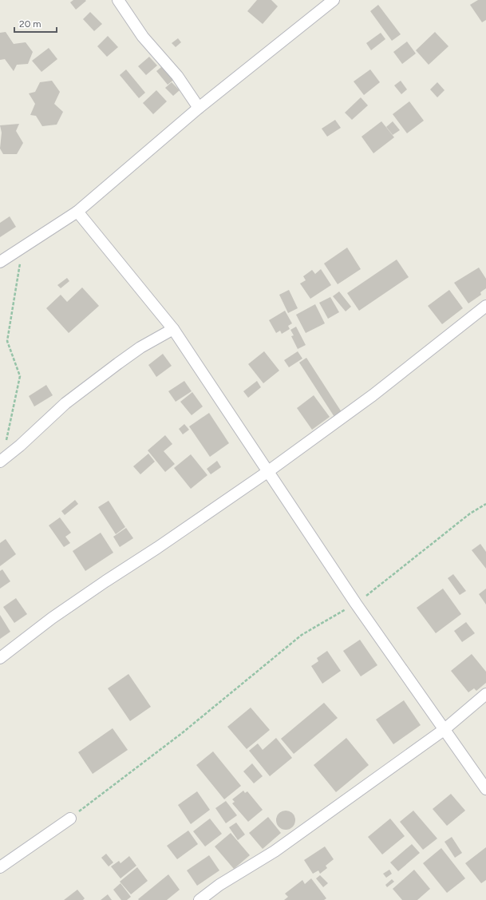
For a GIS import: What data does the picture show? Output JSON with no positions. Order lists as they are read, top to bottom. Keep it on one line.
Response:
{"scale_bar":"20 m"}
